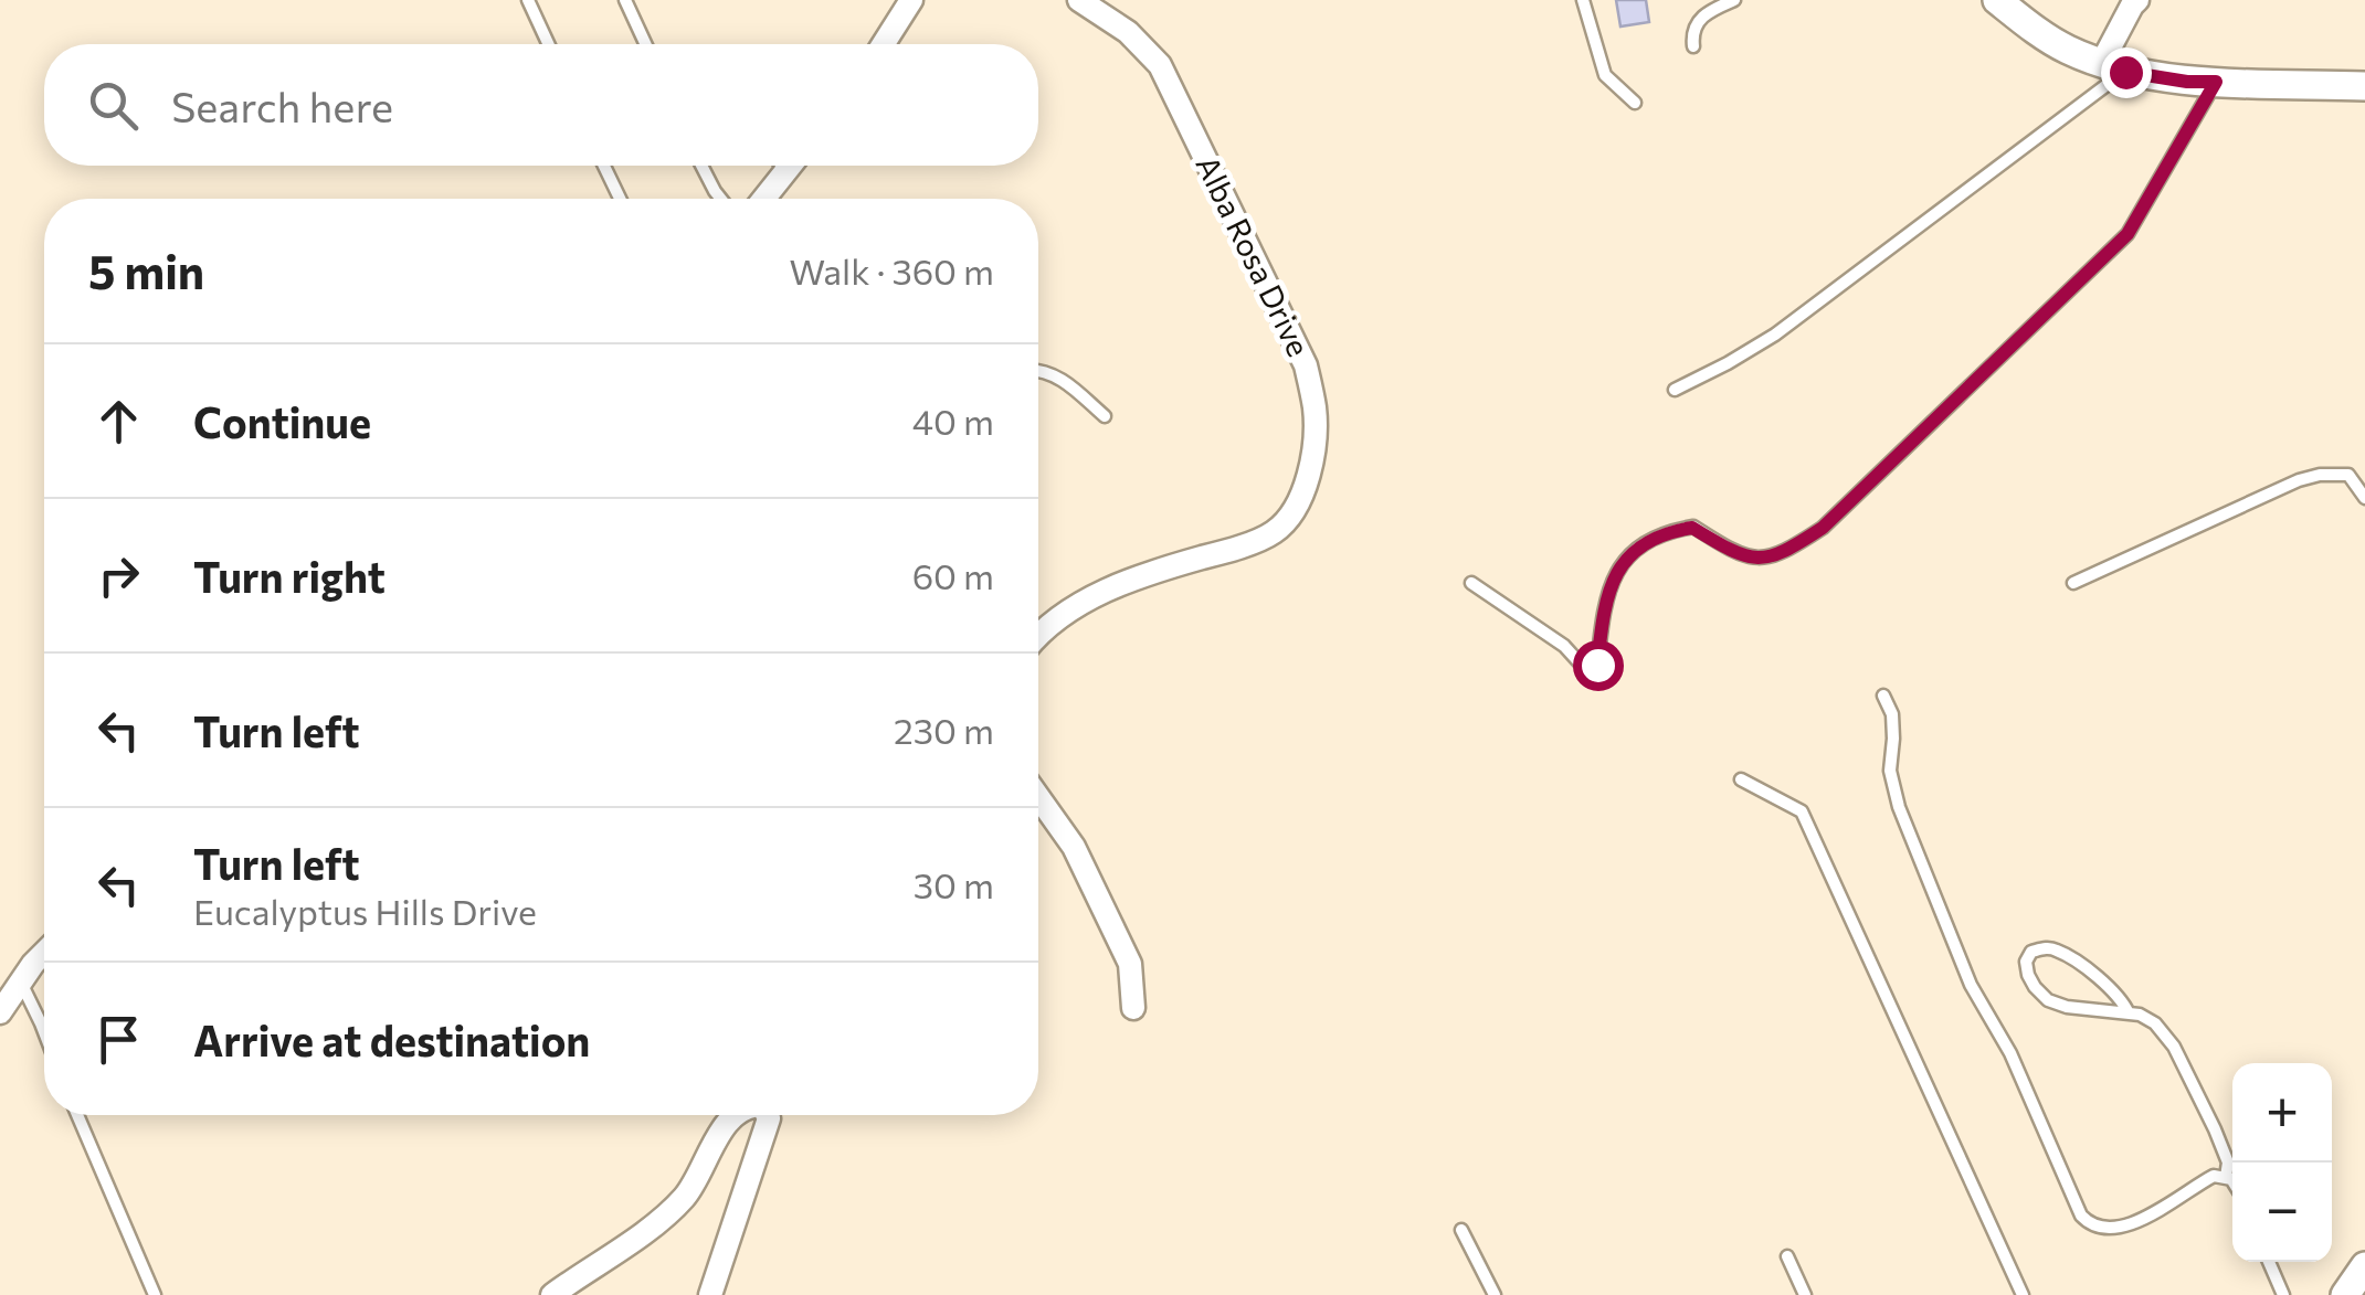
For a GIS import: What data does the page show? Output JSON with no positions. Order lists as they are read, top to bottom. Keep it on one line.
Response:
{"streets":{"street":["Alba Rosa Drive"]},"page":{"search":"Search here","heading":["5 min","Walk · 360 m"],"list":[["Continue","40 m"],["Turn right","60 m"],["Turn left","230 m"],["Turn left","Eucalyptus Hills Drive","30 m"],"Arrive at destination"],"map_buttons":["+","−"]}}
